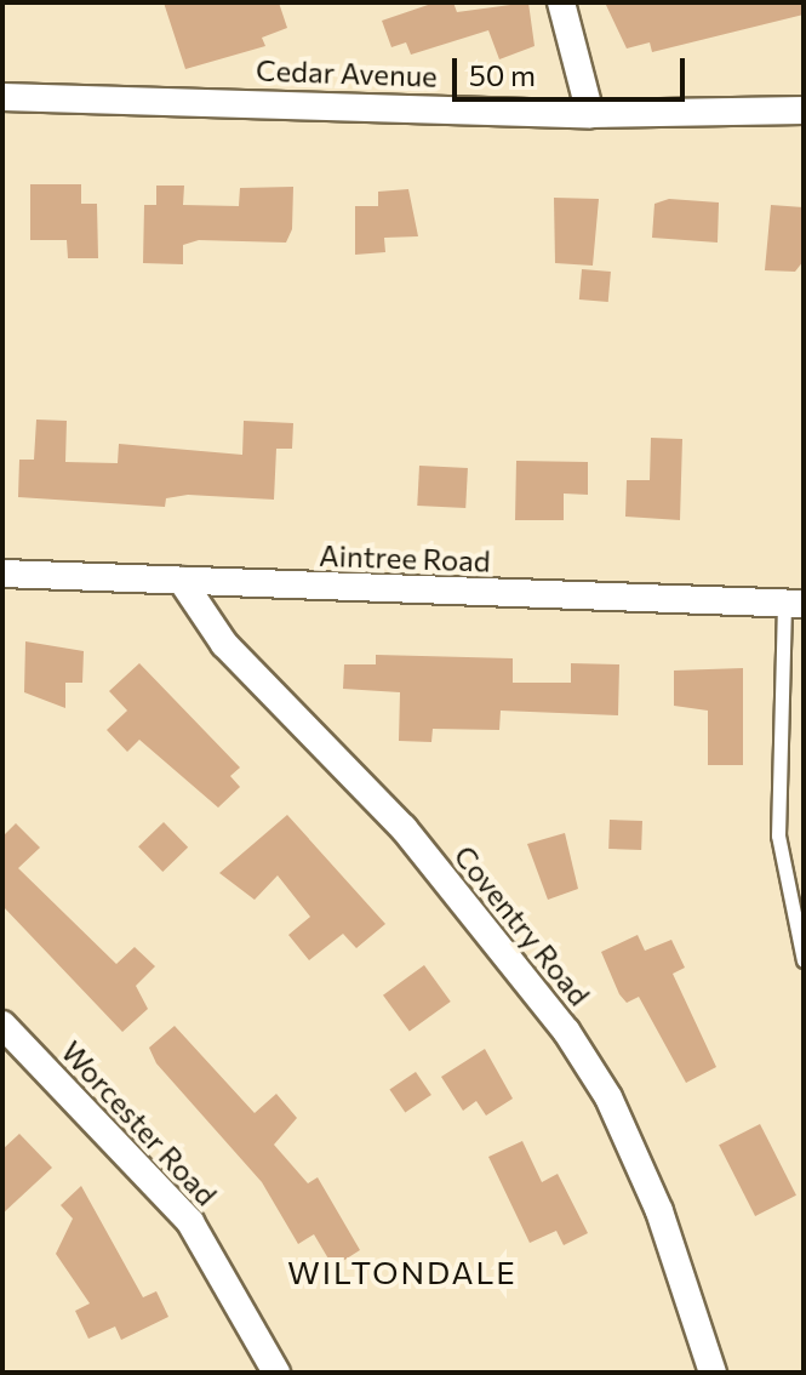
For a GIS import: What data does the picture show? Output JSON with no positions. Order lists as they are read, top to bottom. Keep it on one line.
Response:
{"streets":{"street":["Cedar Avenue","Aintree Road","Coventry Road","Worcester Road"]},"crossings":[["Aintree Road","Coventry Road"]],"districts":["WILTONDALE"],"scale_bar":"50 m"}
